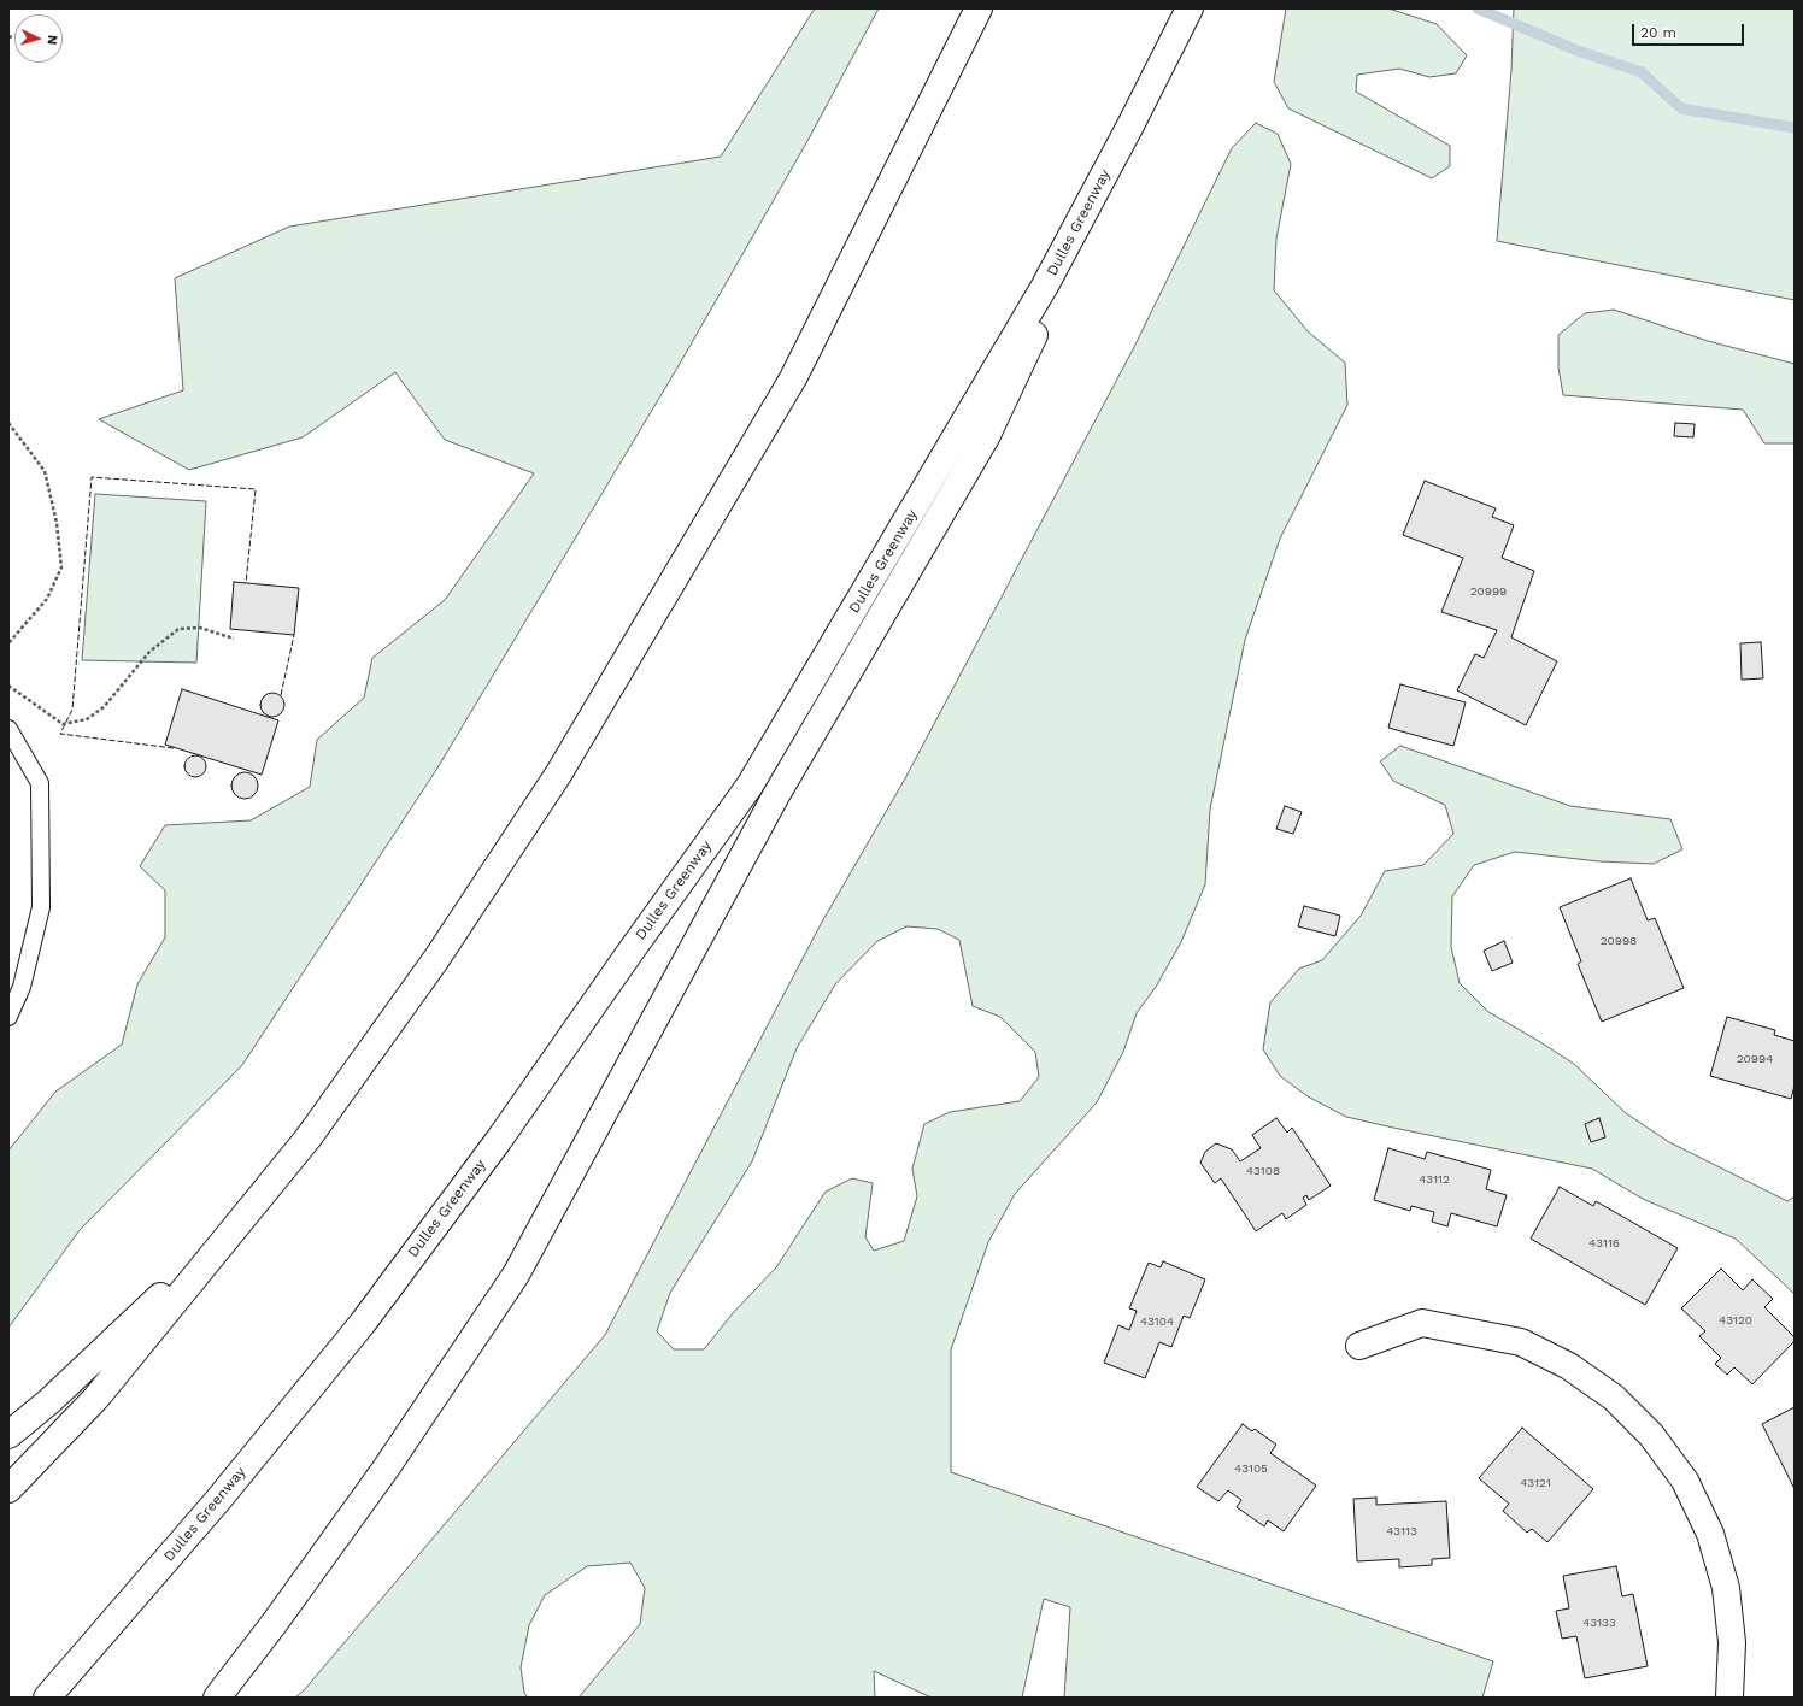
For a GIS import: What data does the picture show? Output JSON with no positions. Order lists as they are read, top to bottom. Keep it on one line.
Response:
{"streets":{"main road":["Dulles Greenway"]},"house_numbers":["20999","20998","20994","43108","43112","43116","43120","43104","43105","43121","43113","43133"],"scale_bar":"20 m","north":"right"}
